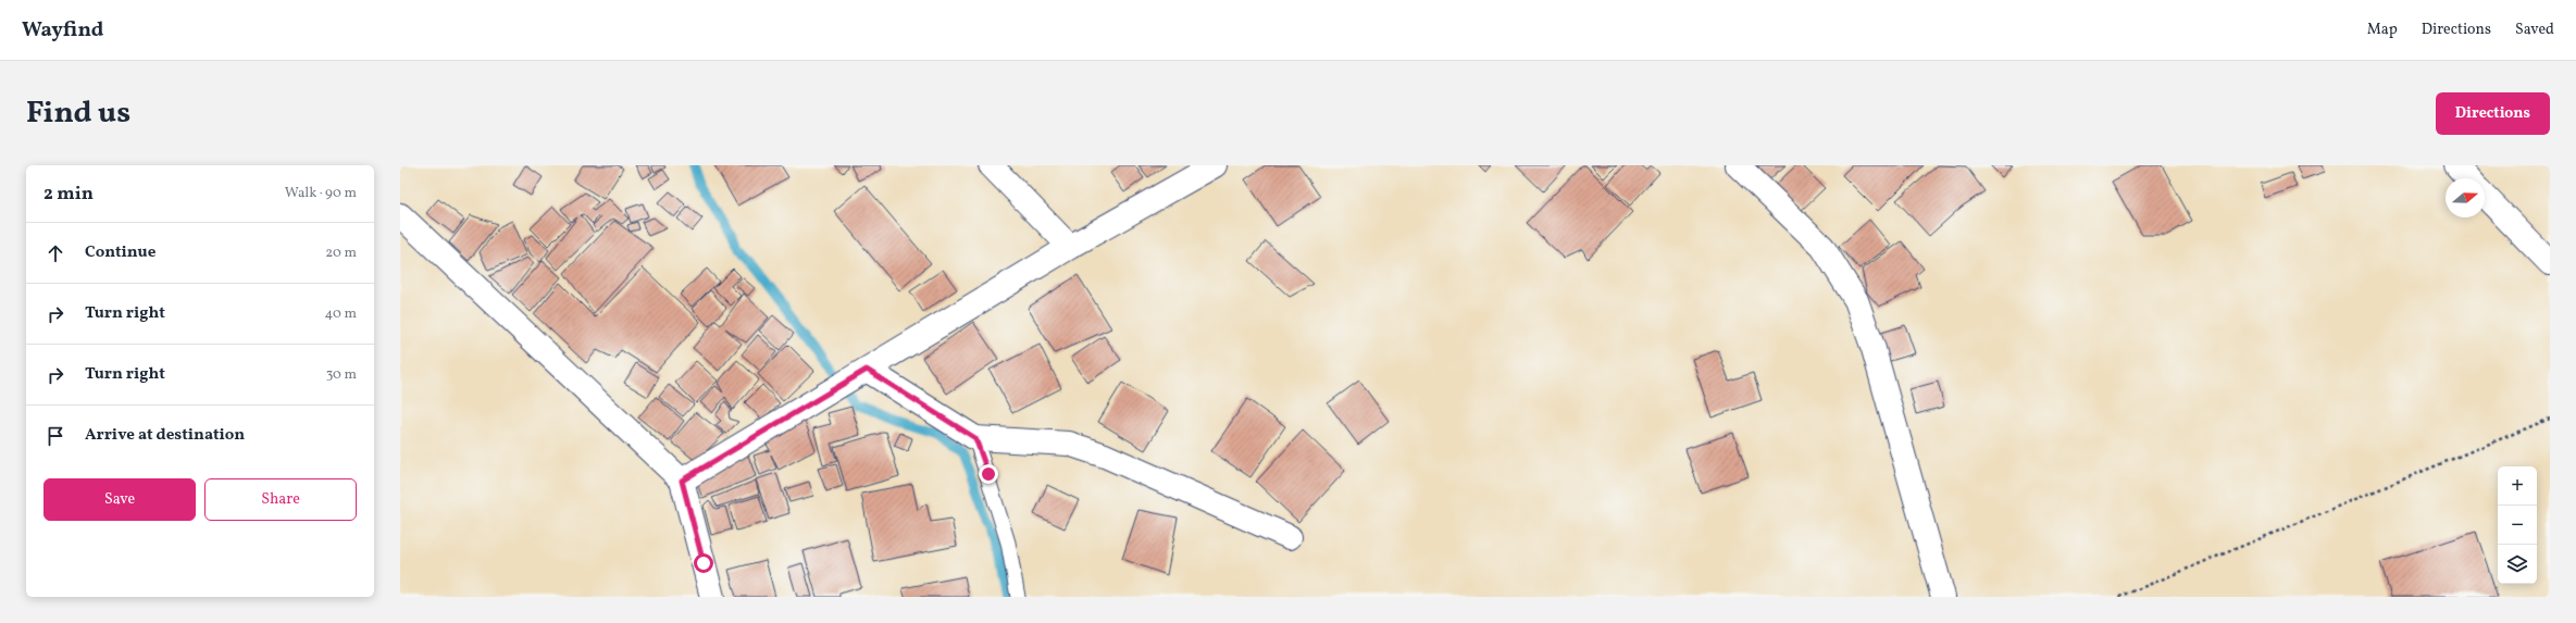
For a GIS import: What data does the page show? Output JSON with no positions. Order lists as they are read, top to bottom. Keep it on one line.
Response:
{"north":"right","page":{"header":"Wayfind","nav":["Map","Directions","Saved"],"title":"Find us","buttons":["Directions",["Save","Share"]],"heading":["2 min","Walk · 90 m"],"list":[["Continue","20 m"],["Turn right","40 m"],["Turn right","30 m"],"Arrive at destination"],"map_buttons":["+","−"]}}
